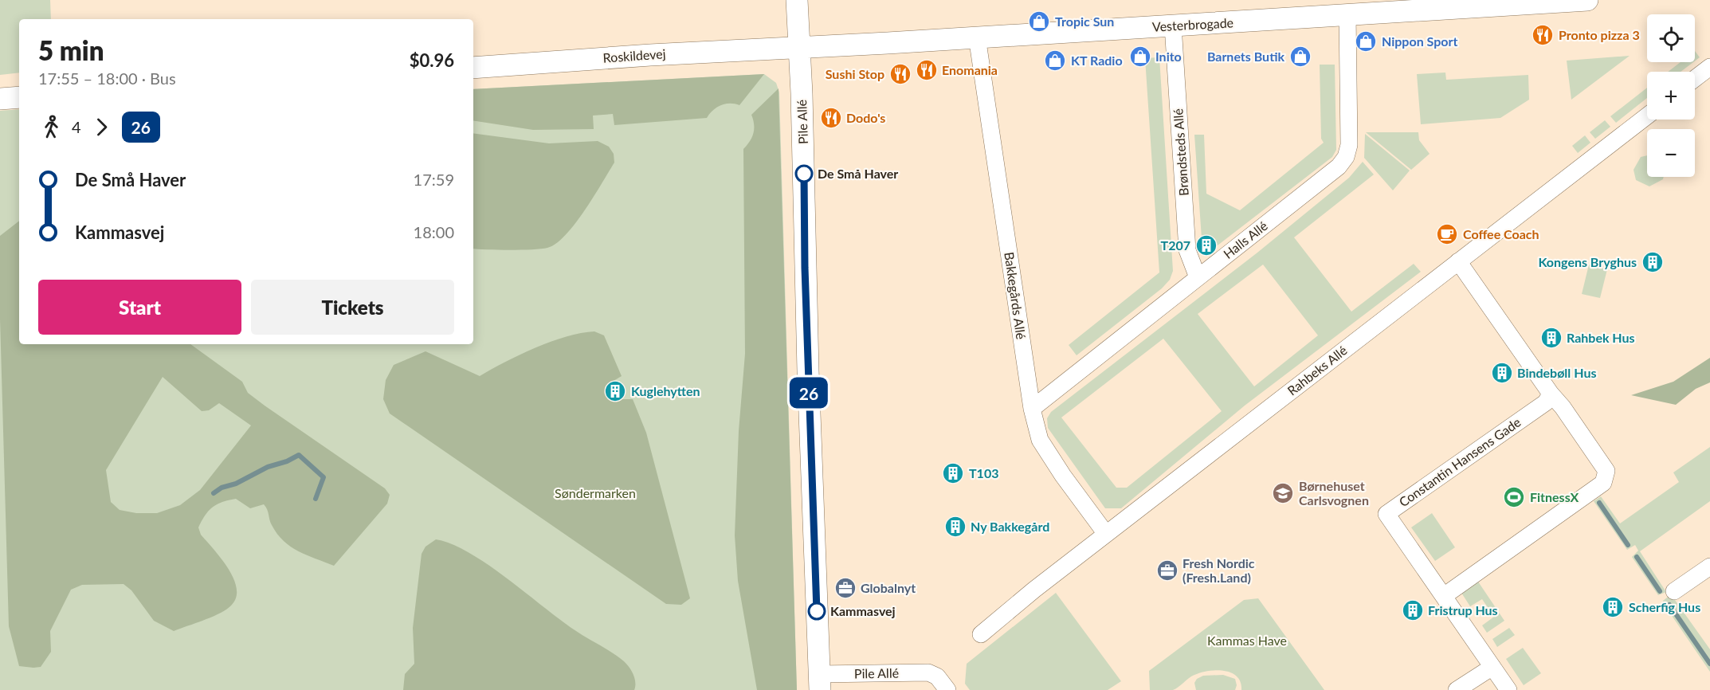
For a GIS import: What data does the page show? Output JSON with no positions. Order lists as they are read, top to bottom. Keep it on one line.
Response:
{"streets":{"street":["Vesterbrogade","Roskildevej","Pile Allé","Brøndsteds Allé","Halls Allé","Bakkegårds Allé","Rahbeks Allé","Constantin Hansens Gade"]},"crossings":[["Vesterbrogade","Roskildevej"],["Vesterbrogade","Pile Allé"],["Vesterbrogade","Brøndsteds Allé"],["Vesterbrogade","Halls Allé"],["Vesterbrogade","Bakkegårds Allé"],["Roskildevej","Pile Allé"],["Brøndsteds Allé","Halls Allé"],["Halls Allé","Bakkegårds Allé"],["Bakkegårds Allé","Rahbeks Allé"]],"parks":["Søndermarken","Kammas Have"],"places":{"shop":["Tropic Sun","Nippon Sport","Inito","Barnets Butik","KT Radio"],"restaurant":["Pronto pizza 3","Enomania","Sushi Stop","Dodo's"],"other":["De Små Haver","Kammasvej"],"cafe":["Coffee Coach"],"building":["T207","Kongens Bryghus","Rahbek Hus","Bindebøll Hus","Kuglehytten","T103","Ny Bakkegård","Scherfig Hus","Fristrup Hus"],"school or university":["Børnehuset Carlsvognen"],"sports":["FitnessX"],"office":["Fresh Nordic (Fresh.Land)","Globalnyt"]},"lines":["bus line 26"],"page":{"on_map":"26","map_buttons":["+","−"],"heading":["5 min","17:55 – 18:00 · Bus","$0.96"],"legs":["4","26"],"list":[{"name":"De Små Haver","value":"17:59"},{"name":"Kammasvej","value":"18:00"}],"buttons":["Start","Tickets"]}}
